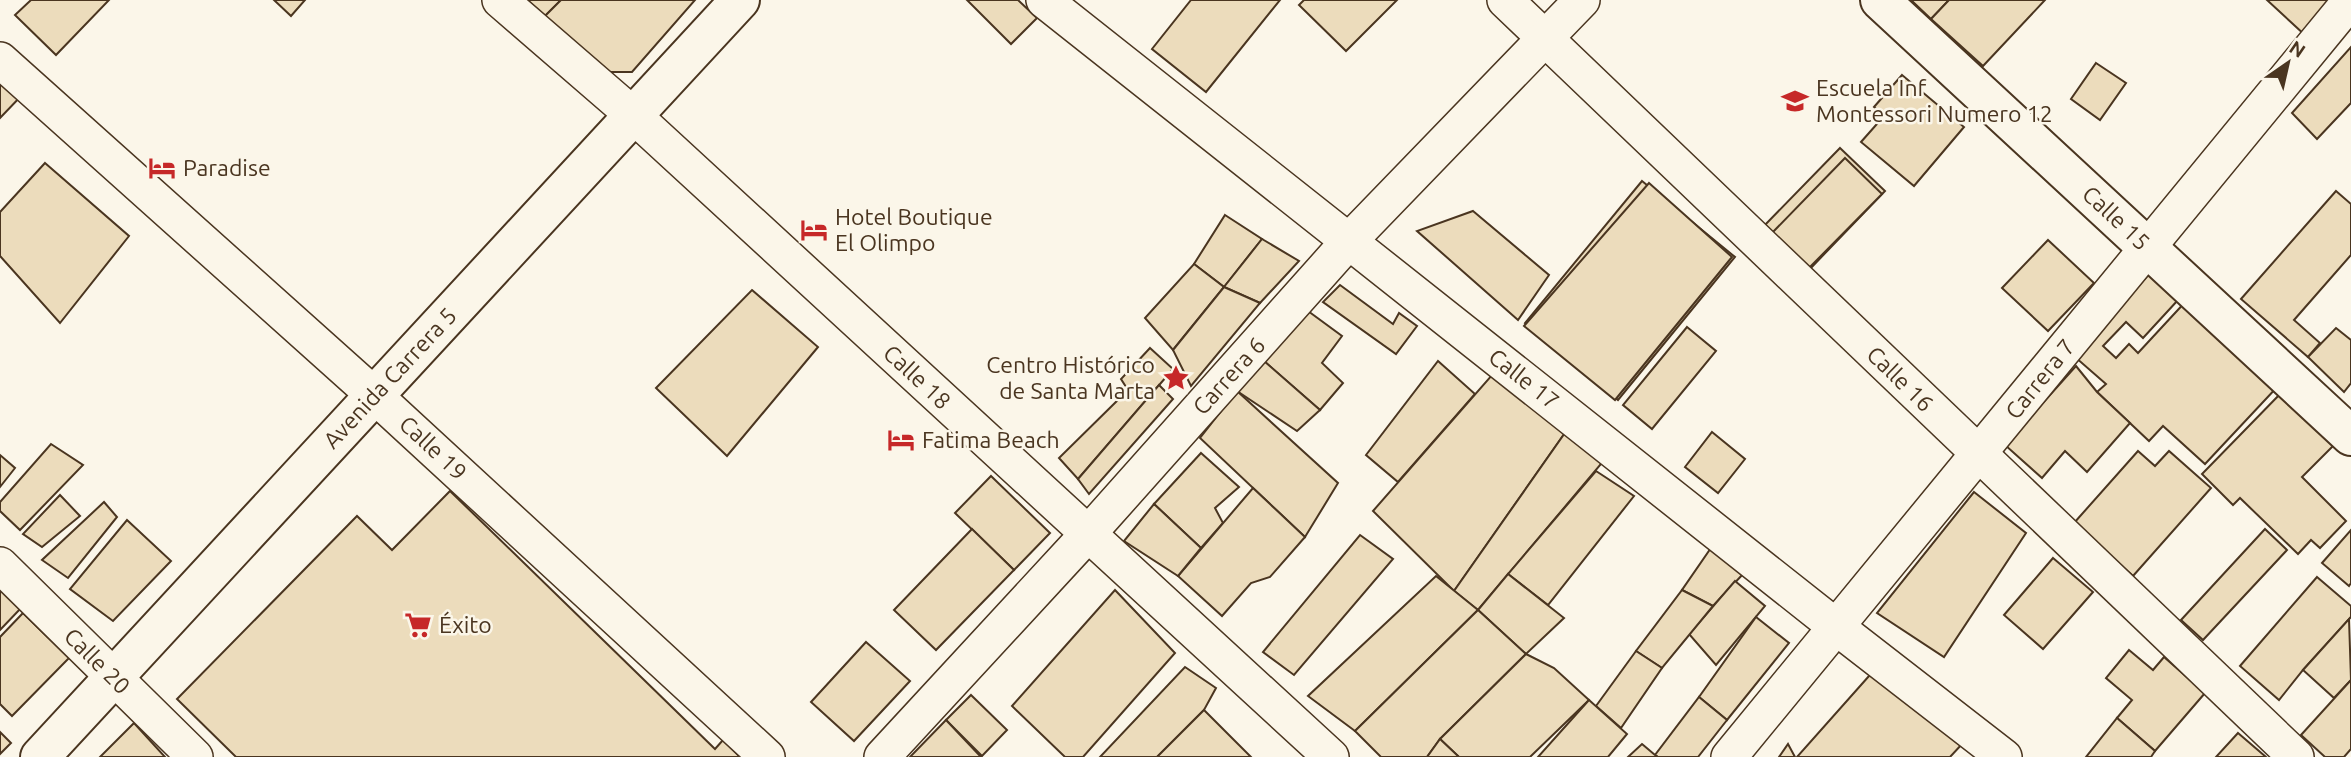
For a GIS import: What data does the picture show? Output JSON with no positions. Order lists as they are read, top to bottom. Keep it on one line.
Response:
{"streets":{"street":["Calle 15","Carrera 6","Calle 18","Avenida Carrera 5","Calle 17","Calle 16","Carrera 7","Calle 19","Calle 20"]},"crossings":[["Calle 15","Carrera 7"],["Carrera 6","Calle 18"],["Carrera 6","Calle 17"],["Carrera 6","Calle 16"],["Calle 18","Avenida Carrera 5"],["Avenida Carrera 5","Calle 19"],["Avenida Carrera 5","Calle 20"],["Calle 17","Carrera 7"],["Calle 16","Carrera 7"]],"places":{"school or university":["Escuela Inf Montessori Numero 12"],"hotel":["Paradise","Hotel Boutique El Olimpo","Fatima Beach"],"place":["Centro Histórico de Santa Marta"],"supermarket":["Éxito"]},"north":"top right"}
